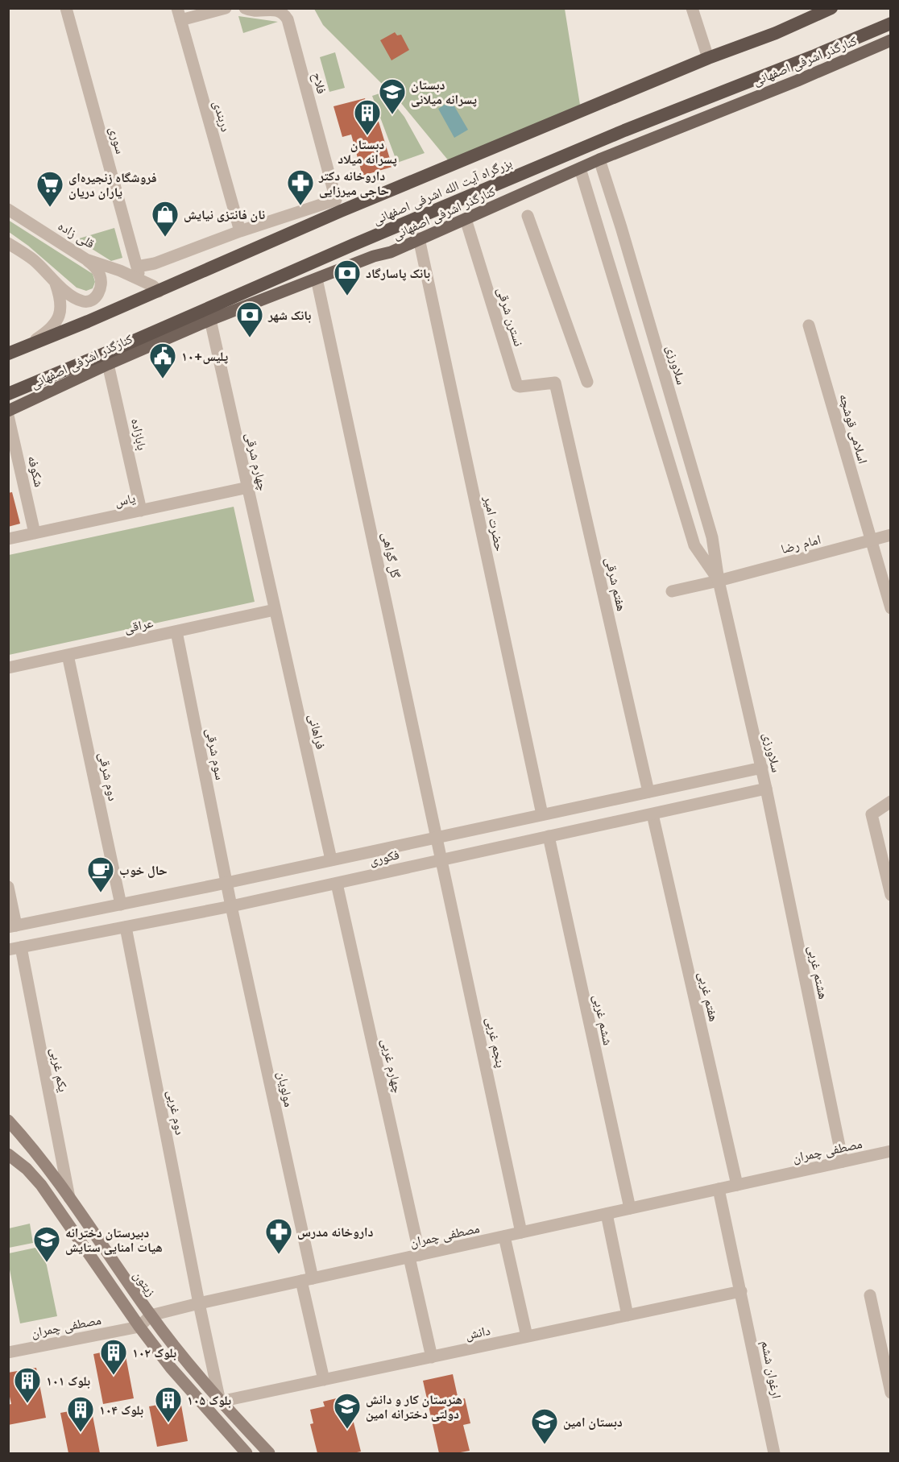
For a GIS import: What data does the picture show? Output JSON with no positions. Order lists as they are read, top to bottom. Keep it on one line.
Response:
{"streets":{"highway":["بزرگراه آیت الله اشرفی اصفهانی"],"main road":["کنارگذر اشرفی اصفهانی","زیتون"],"street":["فلاح","دربندی","سوری","قلی زاده","نسترن شرقی","سلاورزی","اسلامی قوشچه","بابازاده","چهارم شرقی","شکوفه","یاس","حضرت امیر","امام رضا","گل گواهی","هفتم شرقی","عراقی","فراهانی","سوم شرقی","دوم شرقی","فکوری","هشتم غربی","هفتم غربی","ششم غربی","پنجم غربی","چهارم غربی","یکم غربی","مولویان","دوم غربی","مصطفی چمران","دانش","ارغوان ششم"]},"crossings":[["کنارگذر اشرفی اصفهانی","نسترن شرقی"],["کنارگذر اشرفی اصفهانی","سلاورزی"],["کنارگذر اشرفی اصفهانی","بابازاده"],["کنارگذر اشرفی اصفهانی","چهارم شرقی"],["کنارگذر اشرفی اصفهانی","حضرت امیر"],["کنارگذر اشرفی اصفهانی","گل گواهی"],["فلاح","دربندی"],["سوری","قلی زاده"],["بزرگراه آیت الله اشرفی اصفهانی","قلی زاده"],["نسترن شرقی","هفتم شرقی"],["سلاورزی","امام رضا"],["سلاورزی","فکوری"],["سلاورزی","هشتم غربی"],["اسلامی قوشچه","امام رضا"],["بابازاده","یاس"],["چهارم شرقی","یاس"],["چهارم شرقی","عراقی"],["چهارم شرقی","فراهانی"],["شکوفه","یاس"],["حضرت امیر","فکوری"],["گل گواهی","فکوری"],["گل گواهی","پنجم غربی"],["هفتم شرقی","فکوری"],["عراقی","فراهانی"],["عراقی","سوم شرقی"],["عراقی","دوم شرقی"],["فراهانی","فکوری"],["سوم شرقی","فکوری"],["سوم شرقی","مولویان"],["دوم شرقی","فکوری"],["فکوری","هشتم غربی"],["فکوری","هفتم غربی"],["فکوری","ششم غربی"],["فکوری","پنجم غربی"],["فکوری","چهارم غربی"],["فکوری","یکم غربی"],["فکوری","مولویان"],["فکوری","دوم غربی"],["هشتم غربی","مصطفی چمران"],["هفتم غربی","مصطفی چمران"],["ششم غربی","مصطفی چمران"],["پنجم غربی","مصطفی چمران"],["چهارم غربی","مصطفی چمران"],["چهارم غربی","دانش"],["یکم غربی","زیتون"],["مولویان","مصطفی چمران"],["مولویان","دانش"],["دوم غربی","مصطفی چمران"],["دوم غربی","زیتون"],["دوم غربی","دانش"],["مصطفی چمران","زیتون"],["مصطفی چمران","ارغوان ششم"],["زیتون","دانش"],["دانش","ارغوان ششم"]],"places":{"school or university":["دبستان پسرانه میلانی","دبیرستان دخترانه هیات امنایی ستایش","هنرستان کار و دانش دولتی دخترانه امین","دبستان امین"],"building":["دبستان پسرانه میلاد","بلوک ۱۰۲","بلوک ۱۰۱","بلوک ۱۰۵","بلوک ۱۰۴"],"pharmacy":["داروخانه دکتر حاجی میرزایی","داروخانه مدرس"],"supermarket":["فروشگاه زنجیره‌ای یاران دریان"],"shop":["نان فانتزی نیایش"],"bank":["بانک پاسارگاد","بانک شهر"],"public building":["پلیس+۱۰"],"cafe":["حال خوب"]}}
